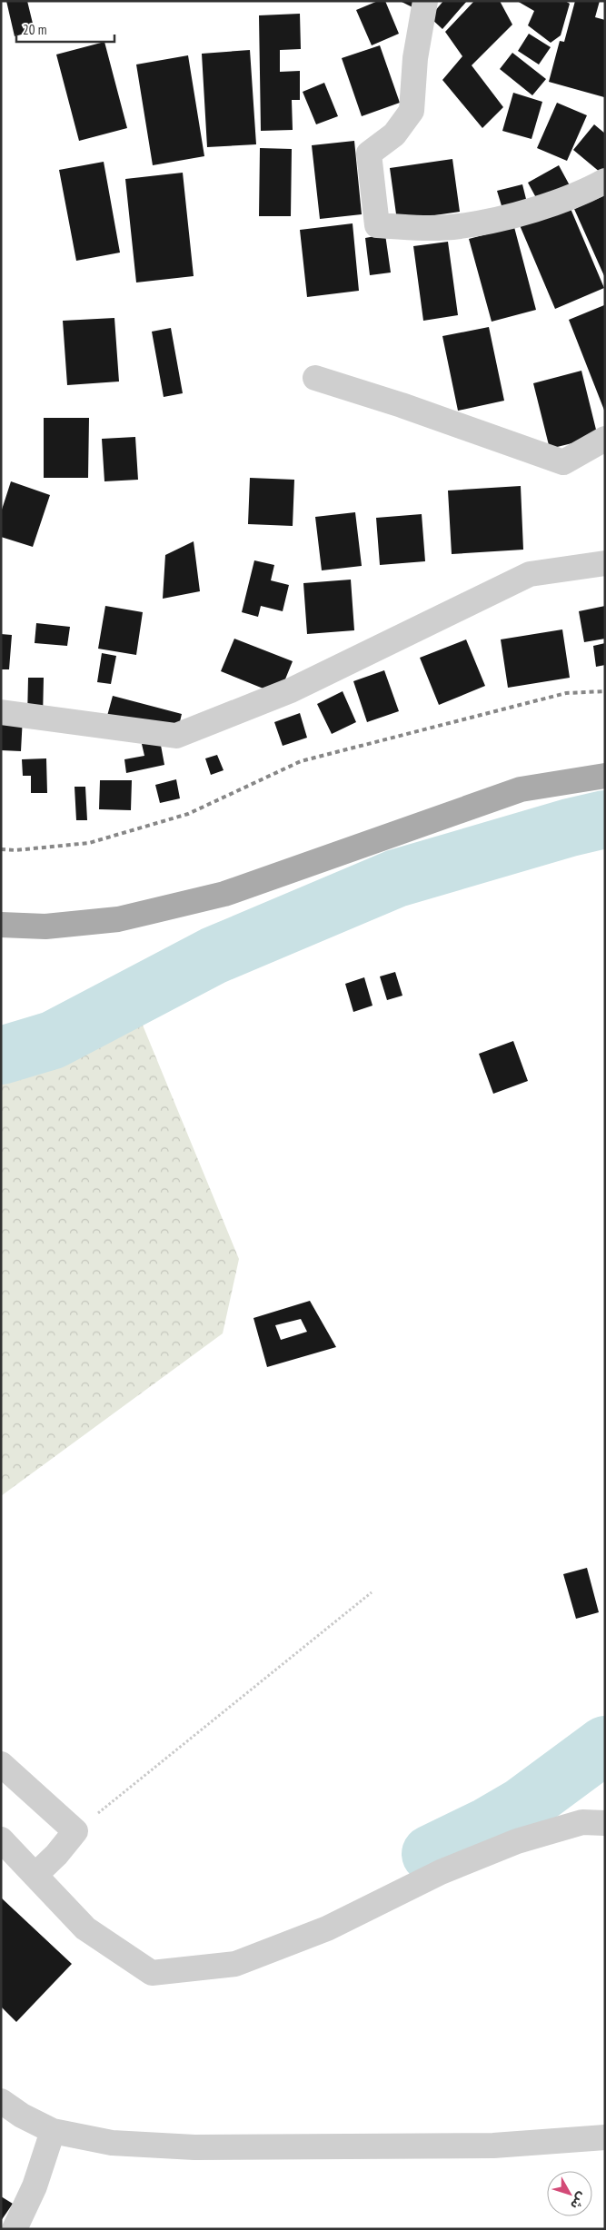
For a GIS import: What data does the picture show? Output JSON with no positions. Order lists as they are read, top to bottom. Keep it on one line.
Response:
{"scale_bar":"20 m","north":"bottom right"}
